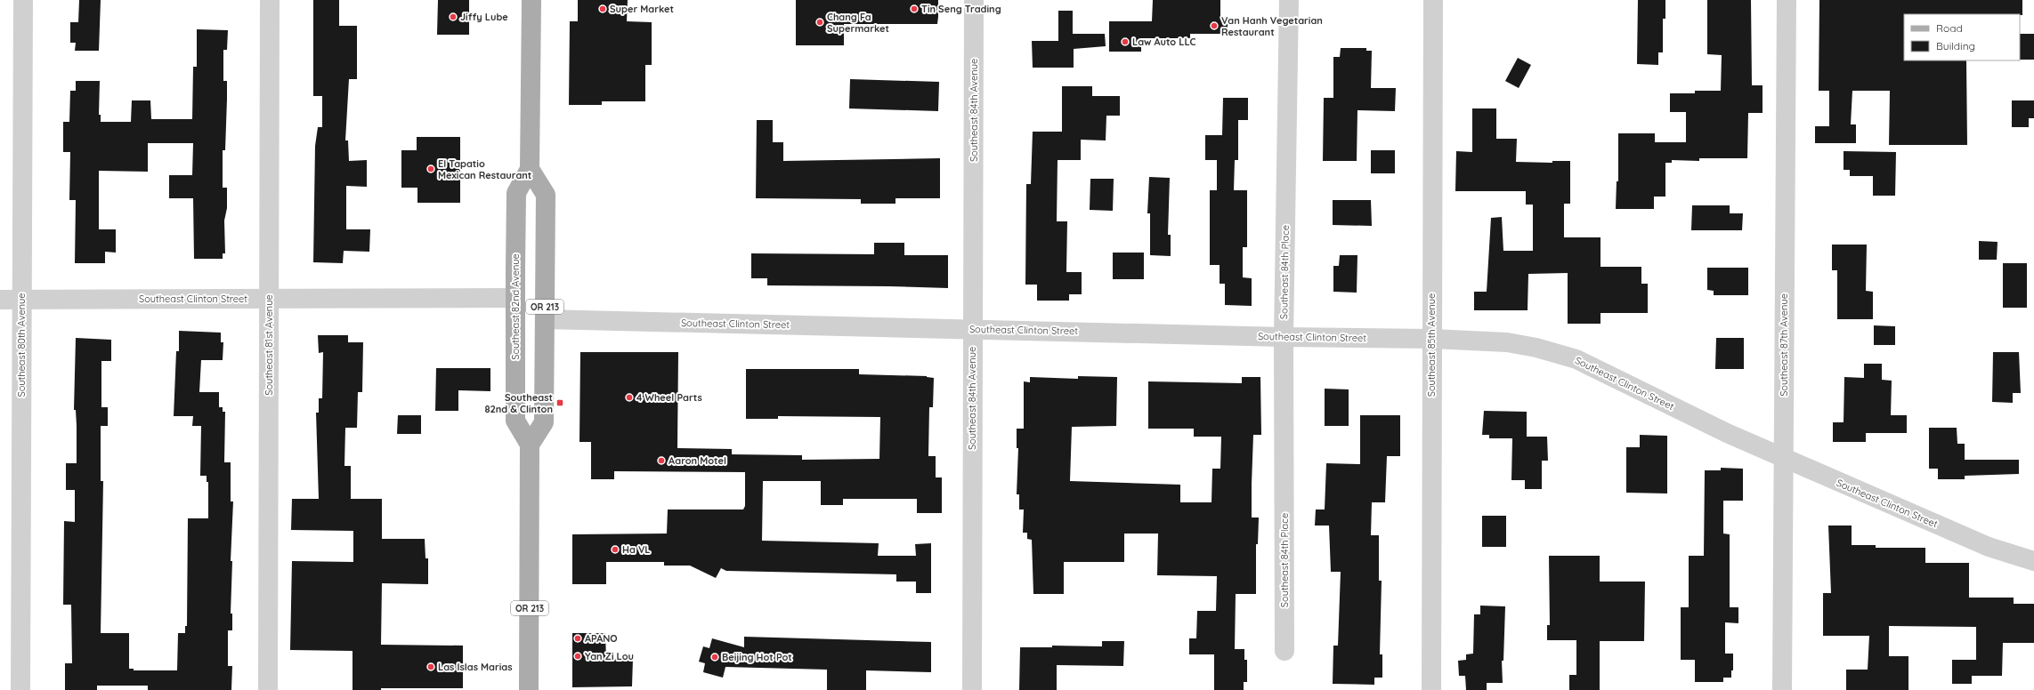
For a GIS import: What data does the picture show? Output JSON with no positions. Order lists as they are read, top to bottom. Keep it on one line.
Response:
{"streets":{"main road":["Southeast 82nd Avenue","OR 213"],"street":["Southeast 84th Avenue","Southeast 84th Place","Southeast Clinton Street","Southeast 80th Avenue","Southeast 81st Avenue","Southeast 85th Avenue","Southeast 87th Avenue"]},"crossings":[["Southeast 84th Avenue","Southeast Clinton Street"],["Southeast 84th Place","Southeast Clinton Street"],["Southeast Clinton Street","Southeast 82nd Avenue"],["Southeast Clinton Street","OR 213"],["Southeast Clinton Street","Southeast 80th Avenue"],["Southeast Clinton Street","Southeast 81st Avenue"],["Southeast Clinton Street","Southeast 85th Avenue"],["Southeast Clinton Street","Southeast 87th Avenue"],["Southeast 82nd Avenue","OR 213"]],"places":{"other":["Super Market","Tin Seng Trading","Jiffy Lube","Chang Fa Supermarket","Van Hanh Vegetarian Restaurant","Law Auto LLC","El Tapatio Mexican Restaurant","4 Wheel Parts","Aaron Motel","Ha VL","APANO","Yan Zi Lou","Beijing Hot Pot","Las Islas Marias"],"transit":["Southeast 82nd & Clinton"]},"legend":["Road","Building"]}
